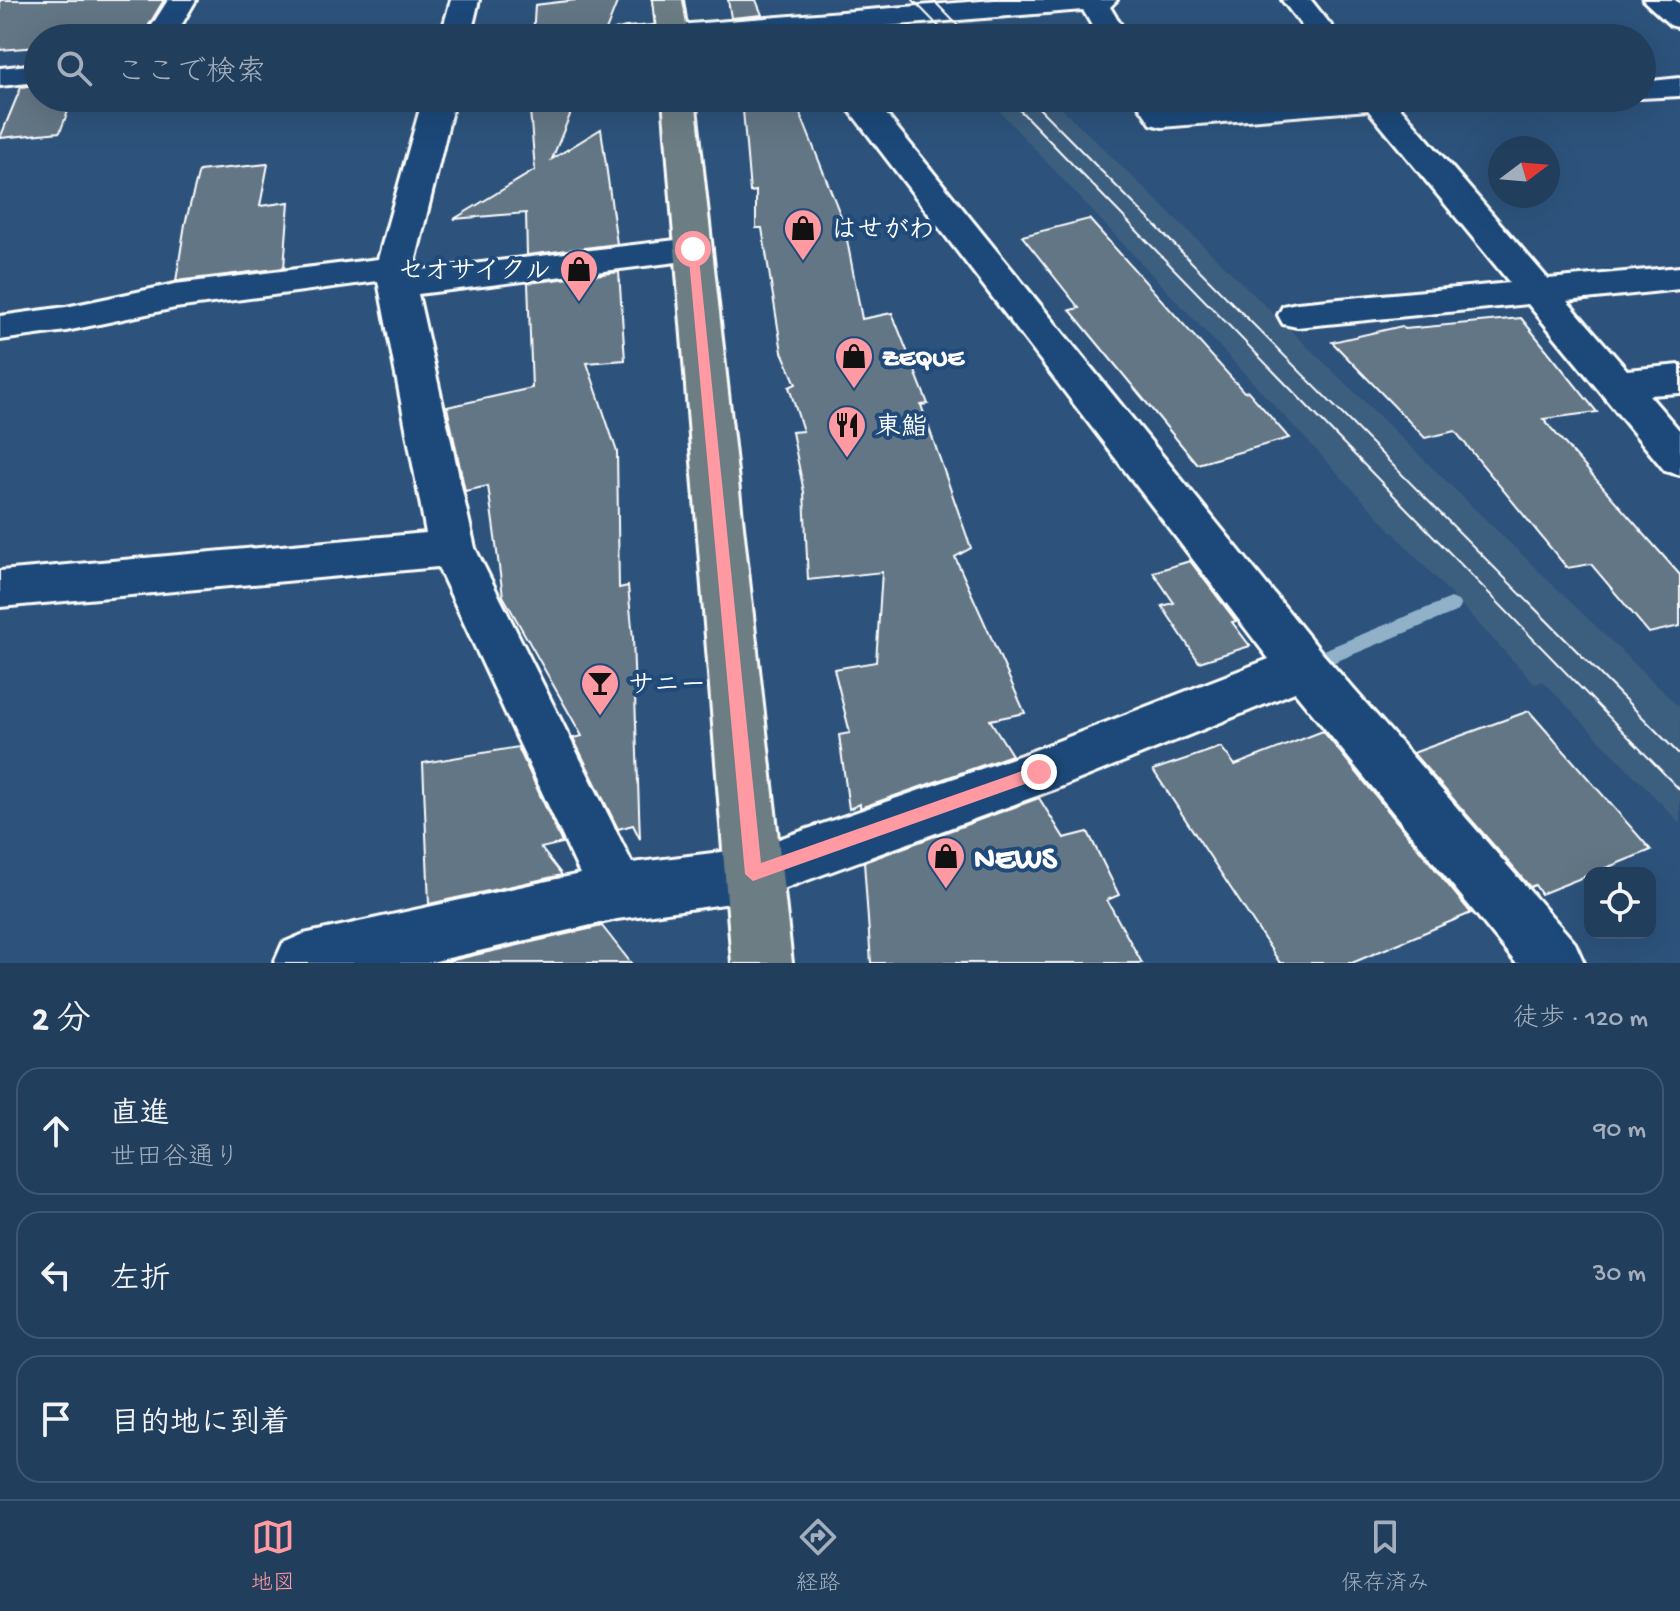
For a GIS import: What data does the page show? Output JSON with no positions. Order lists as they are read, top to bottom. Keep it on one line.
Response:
{"places":{"shop":["はせがわ","セオサイクル","ZEQUE","NEWS"],"restaurant":["東鮨"],"bar":["サニー"]},"north":"right","page":{"search":"ここで検索","heading":["2 分","徒歩 · 120 m"],"list":[["直進","世田谷通り","90 m"],["左折","30 m"],"目的地に到着"],"nav":["地図","経路","保存済み"]}}
